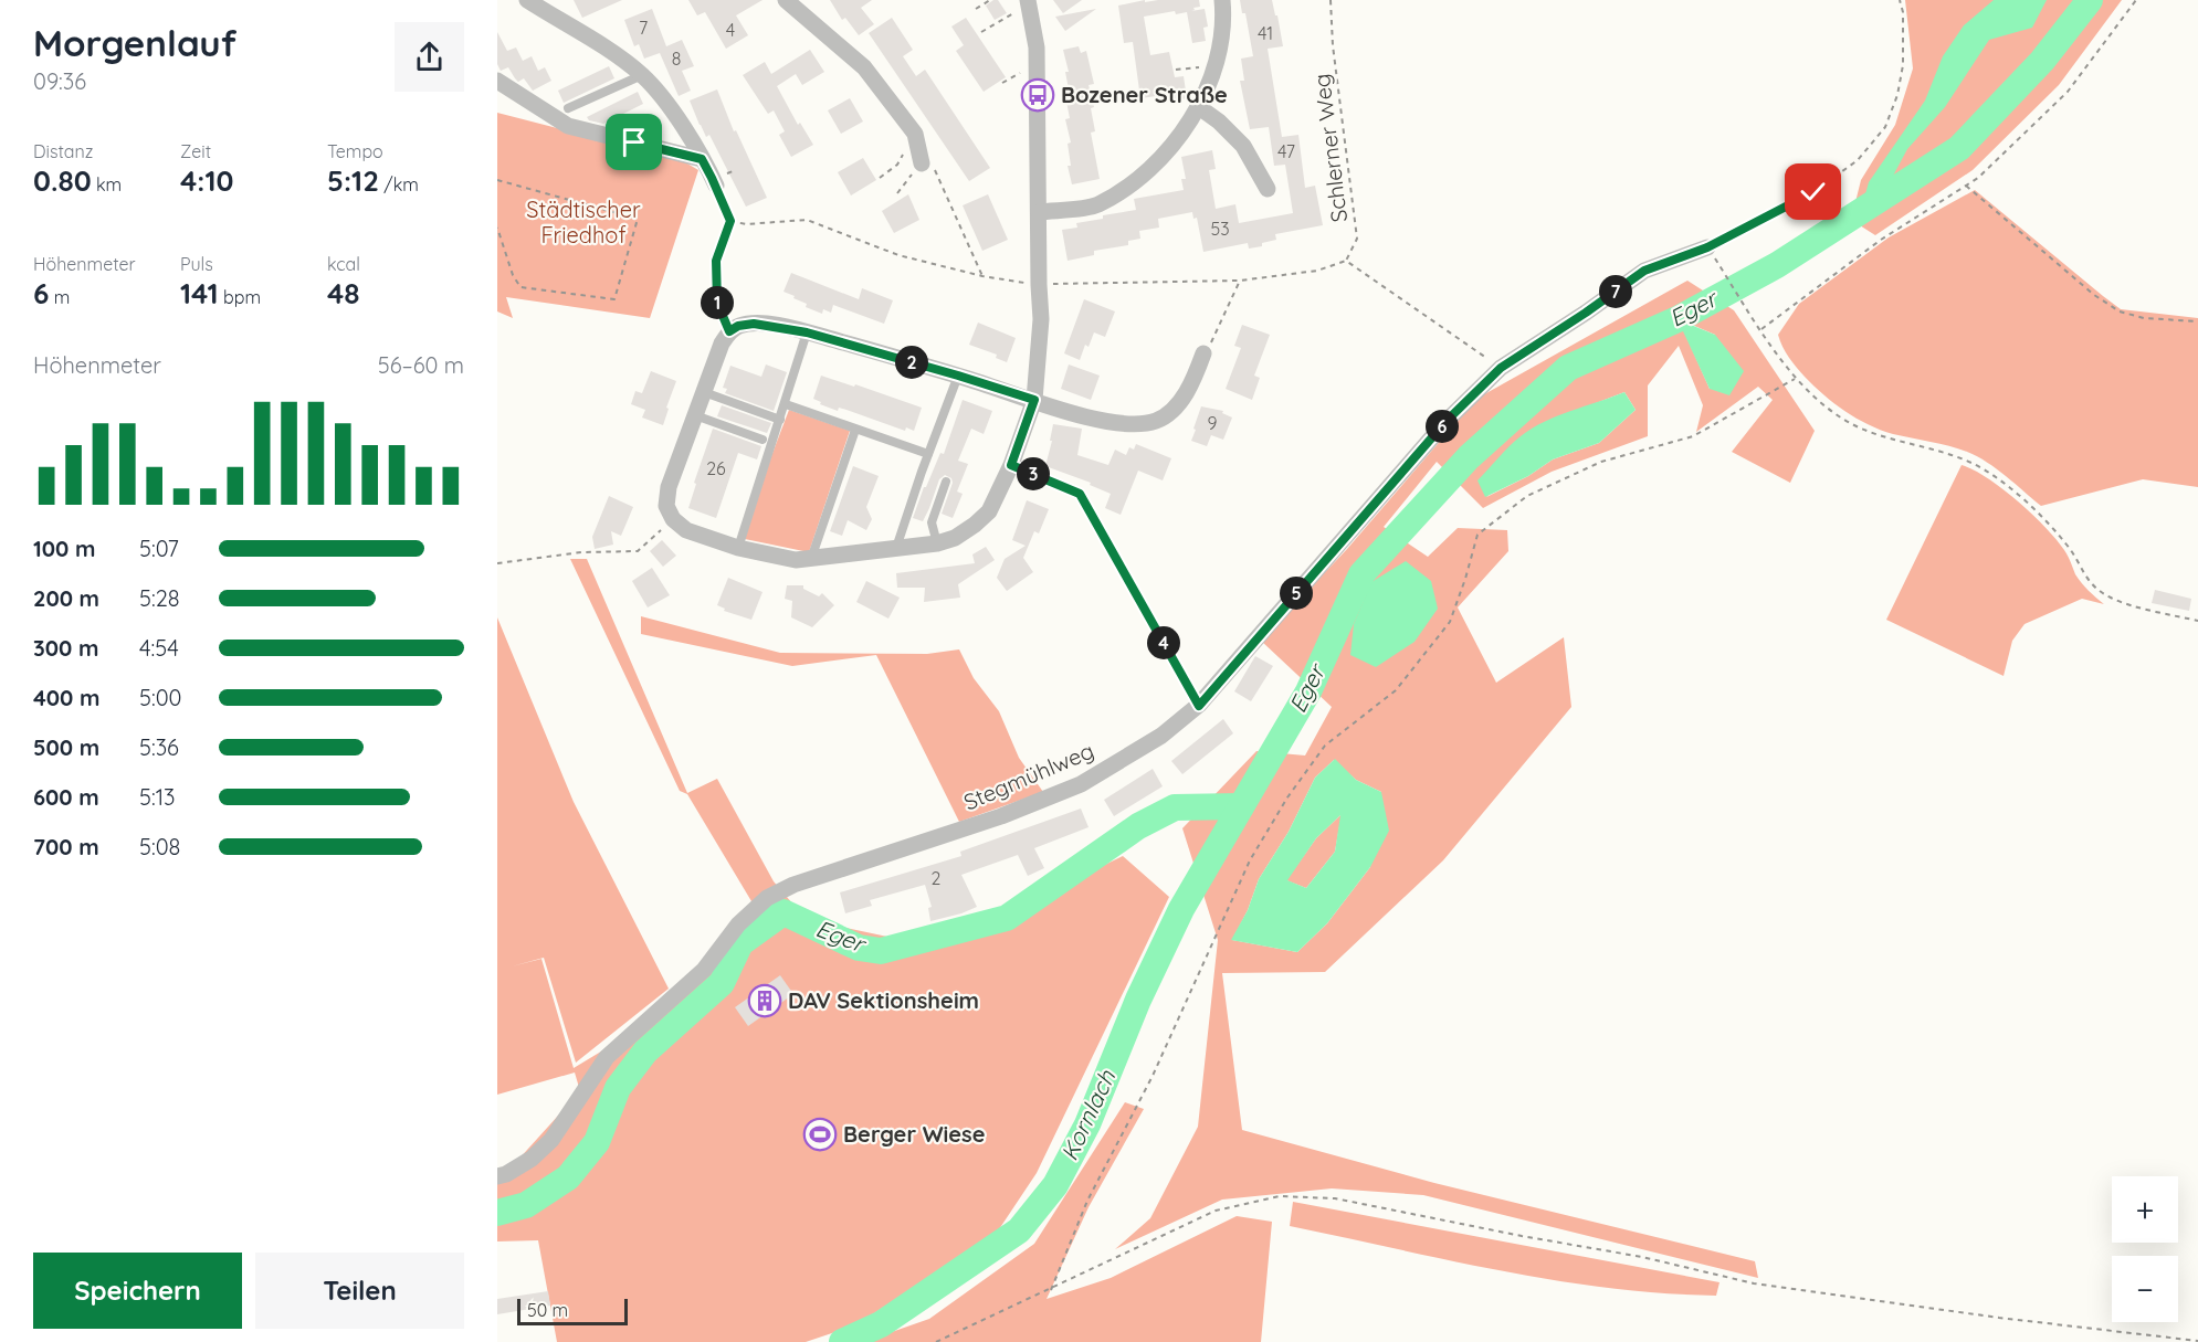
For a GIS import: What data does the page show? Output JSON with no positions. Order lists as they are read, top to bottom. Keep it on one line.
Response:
{"streets":{"street":["Stegmühlweg"],"path":["Schlerner Weg"]},"crossings":[["Schlerner Weg","Stegmühlweg"]],"water":["Eger","Kornlach"],"parks":["Städtischer Friedhof"],"places":{"bus stop":["Bozener Straße"],"building":["DAV Sektionsheim"],"sports":["Berger Wiese"]},"house_numbers":["7","4","41","8","47","53","9","26","2"],"scale_bar":"50 m","page":{"heading":["Morgenlauf","09:36"],"stats":[["Distanz","0.80 km"],["Zeit","4:10"],["Tempo","5:12 /km"],["Höhenmeter","6 m"],["Puls","141 bpm"],["kcal","48"]],"pins":["7","1","2","6","3","5","4"],"chart":["Höhenmeter","56–60 m"],"list":[{"name":"100 m","note":"5:07"},{"name":"200 m","note":"5:28"},{"name":"300 m","note":"4:54"},{"name":"400 m","note":"5:00"},{"name":"500 m","note":"5:36"},{"name":"600 m","note":"5:13"},{"name":"700 m","note":"5:08"}],"map_buttons":["+","−"],"buttons":["Speichern","Teilen"],"scale":"50 m"}}
